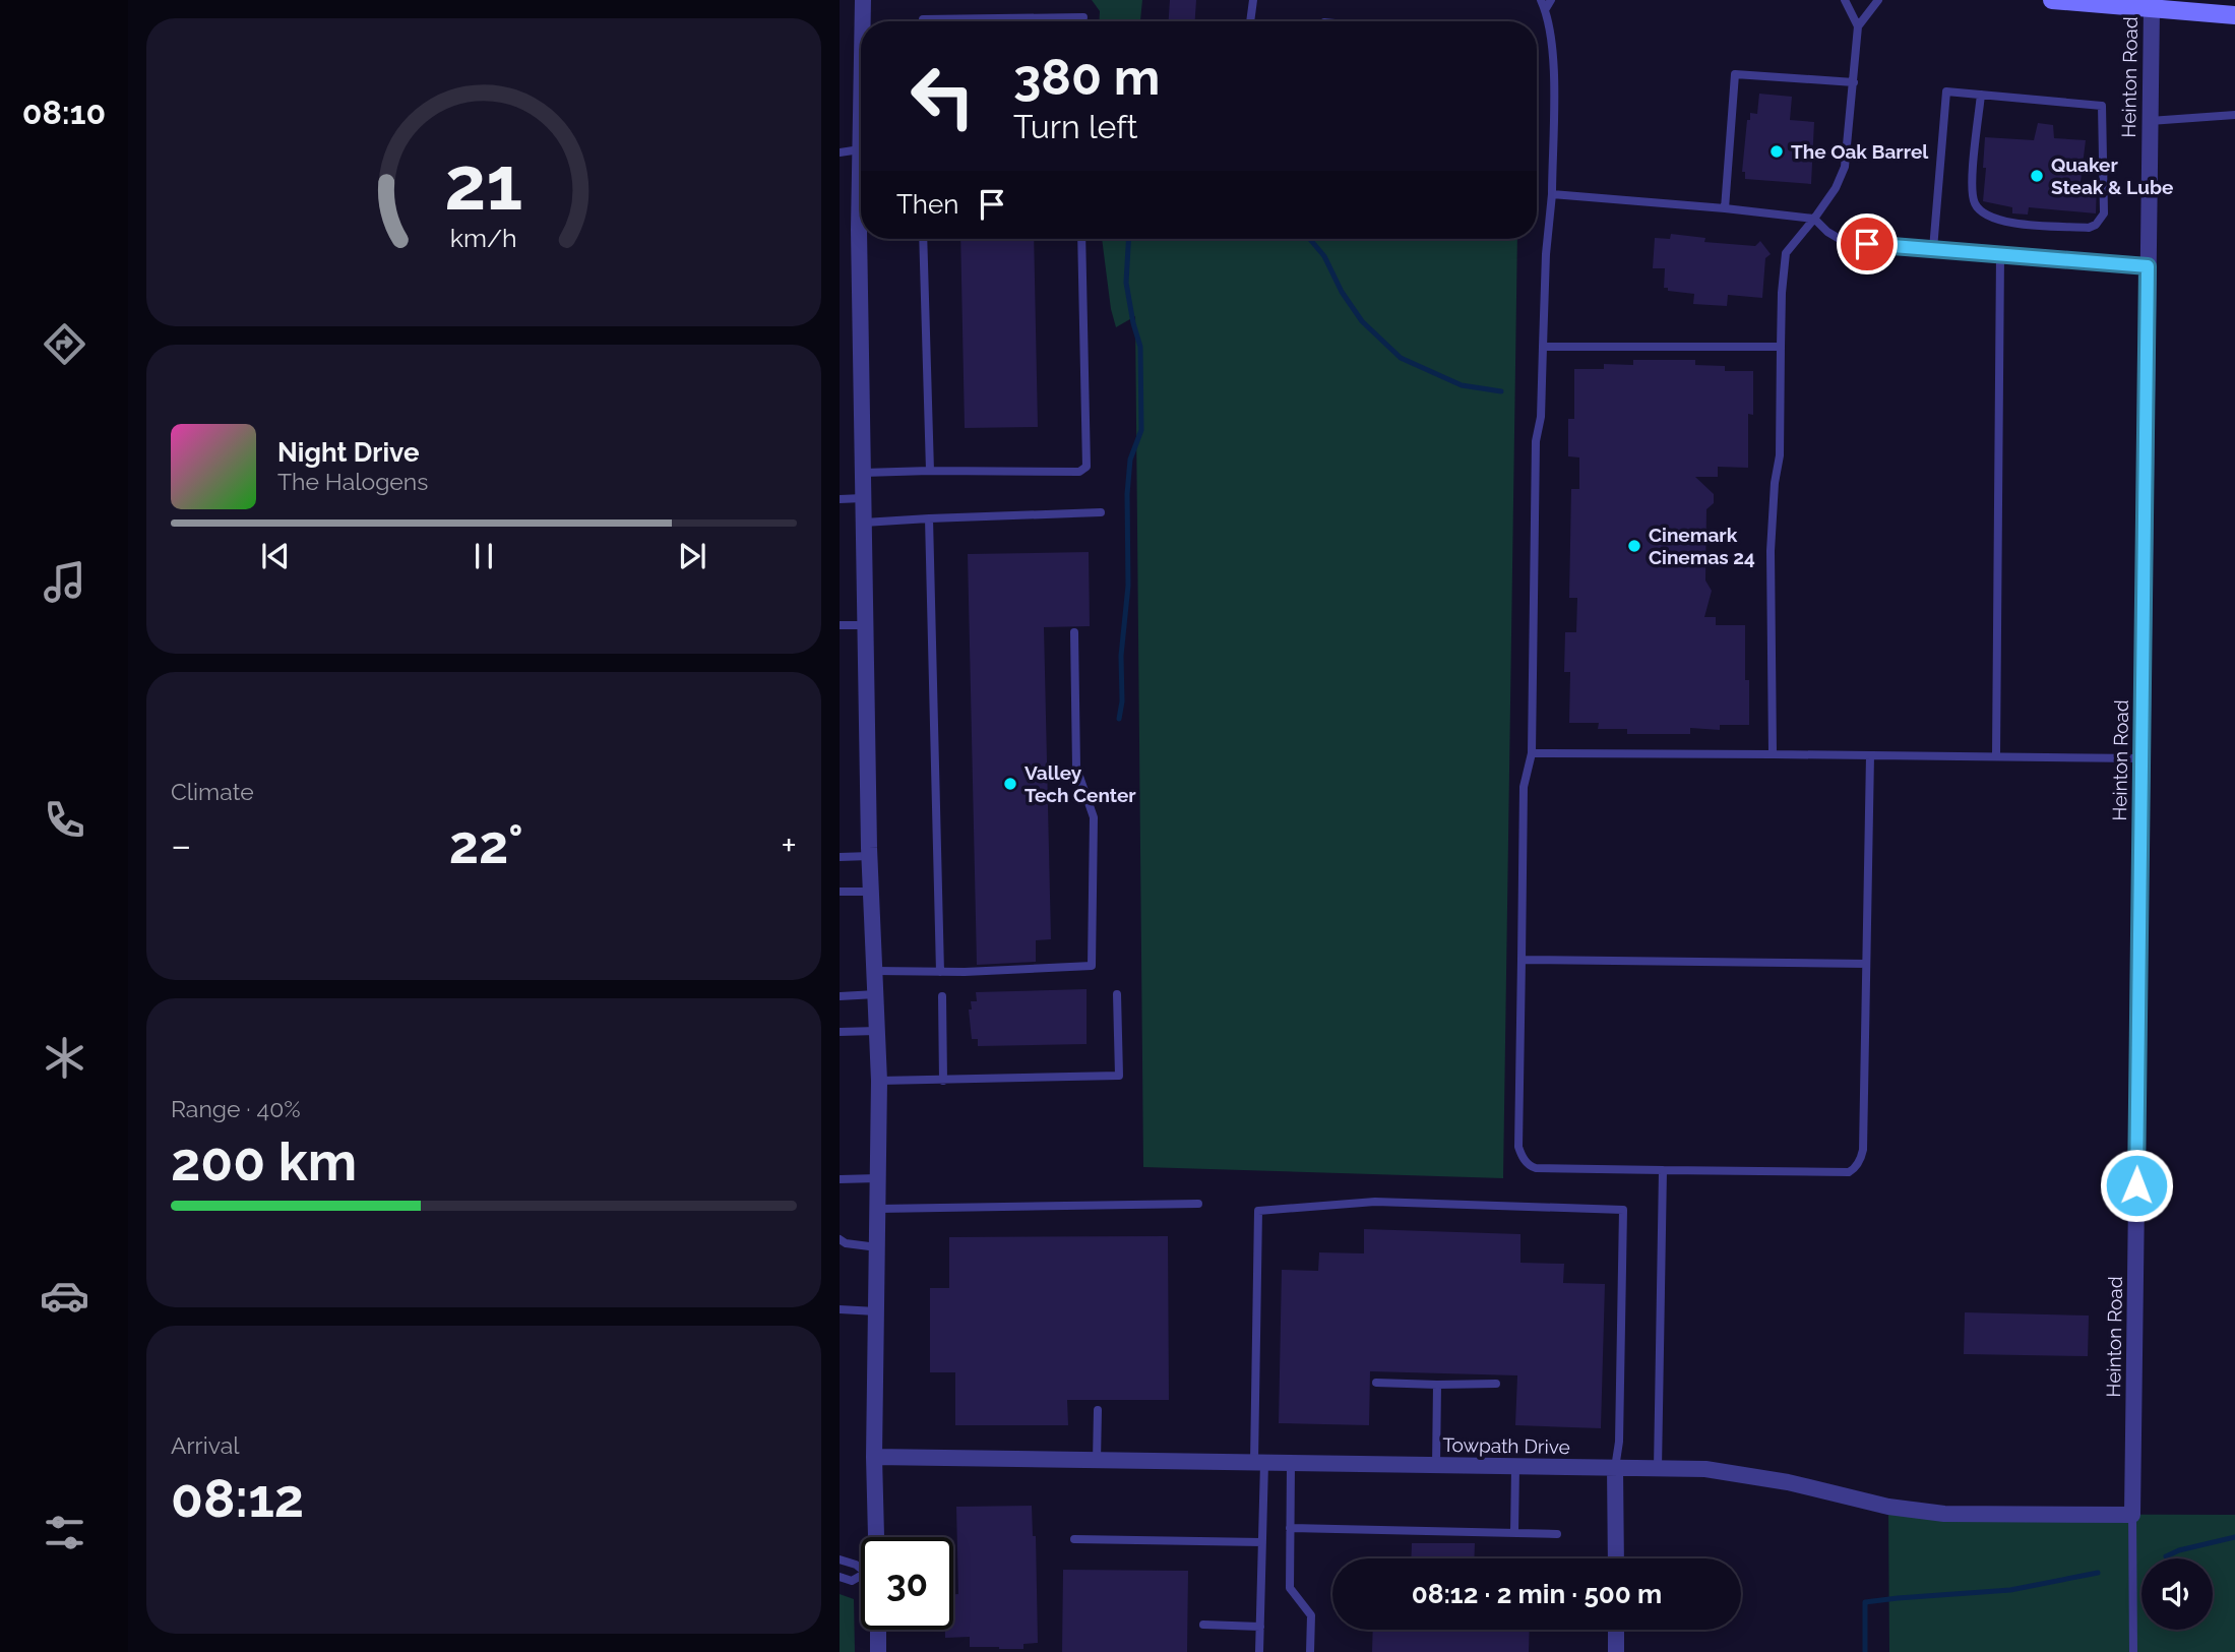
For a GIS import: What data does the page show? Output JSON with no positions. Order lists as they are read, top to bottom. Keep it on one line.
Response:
{"streets":{"street":["Heinton Road","Towpath Drive"]},"crossings":[["Heinton Road","Towpath Drive"]],"places":["The Oak Barrel","Quaker Steak & Lube","Cinemark Cinemas 24","Valley Tech Center"],"page":{"tabs":"08:10","turn":["380 m","Turn left"],"then":"Then","song":["Night Drive","The Halogens"],"tile":["Climate",["Range · 40%","200 km"],["Arrival","08:12"]],"heat":["−","22°","+"],"limit":"30","trip":"08:12 · 2 min · 500 m","gauge":["21","km/h"]}}
